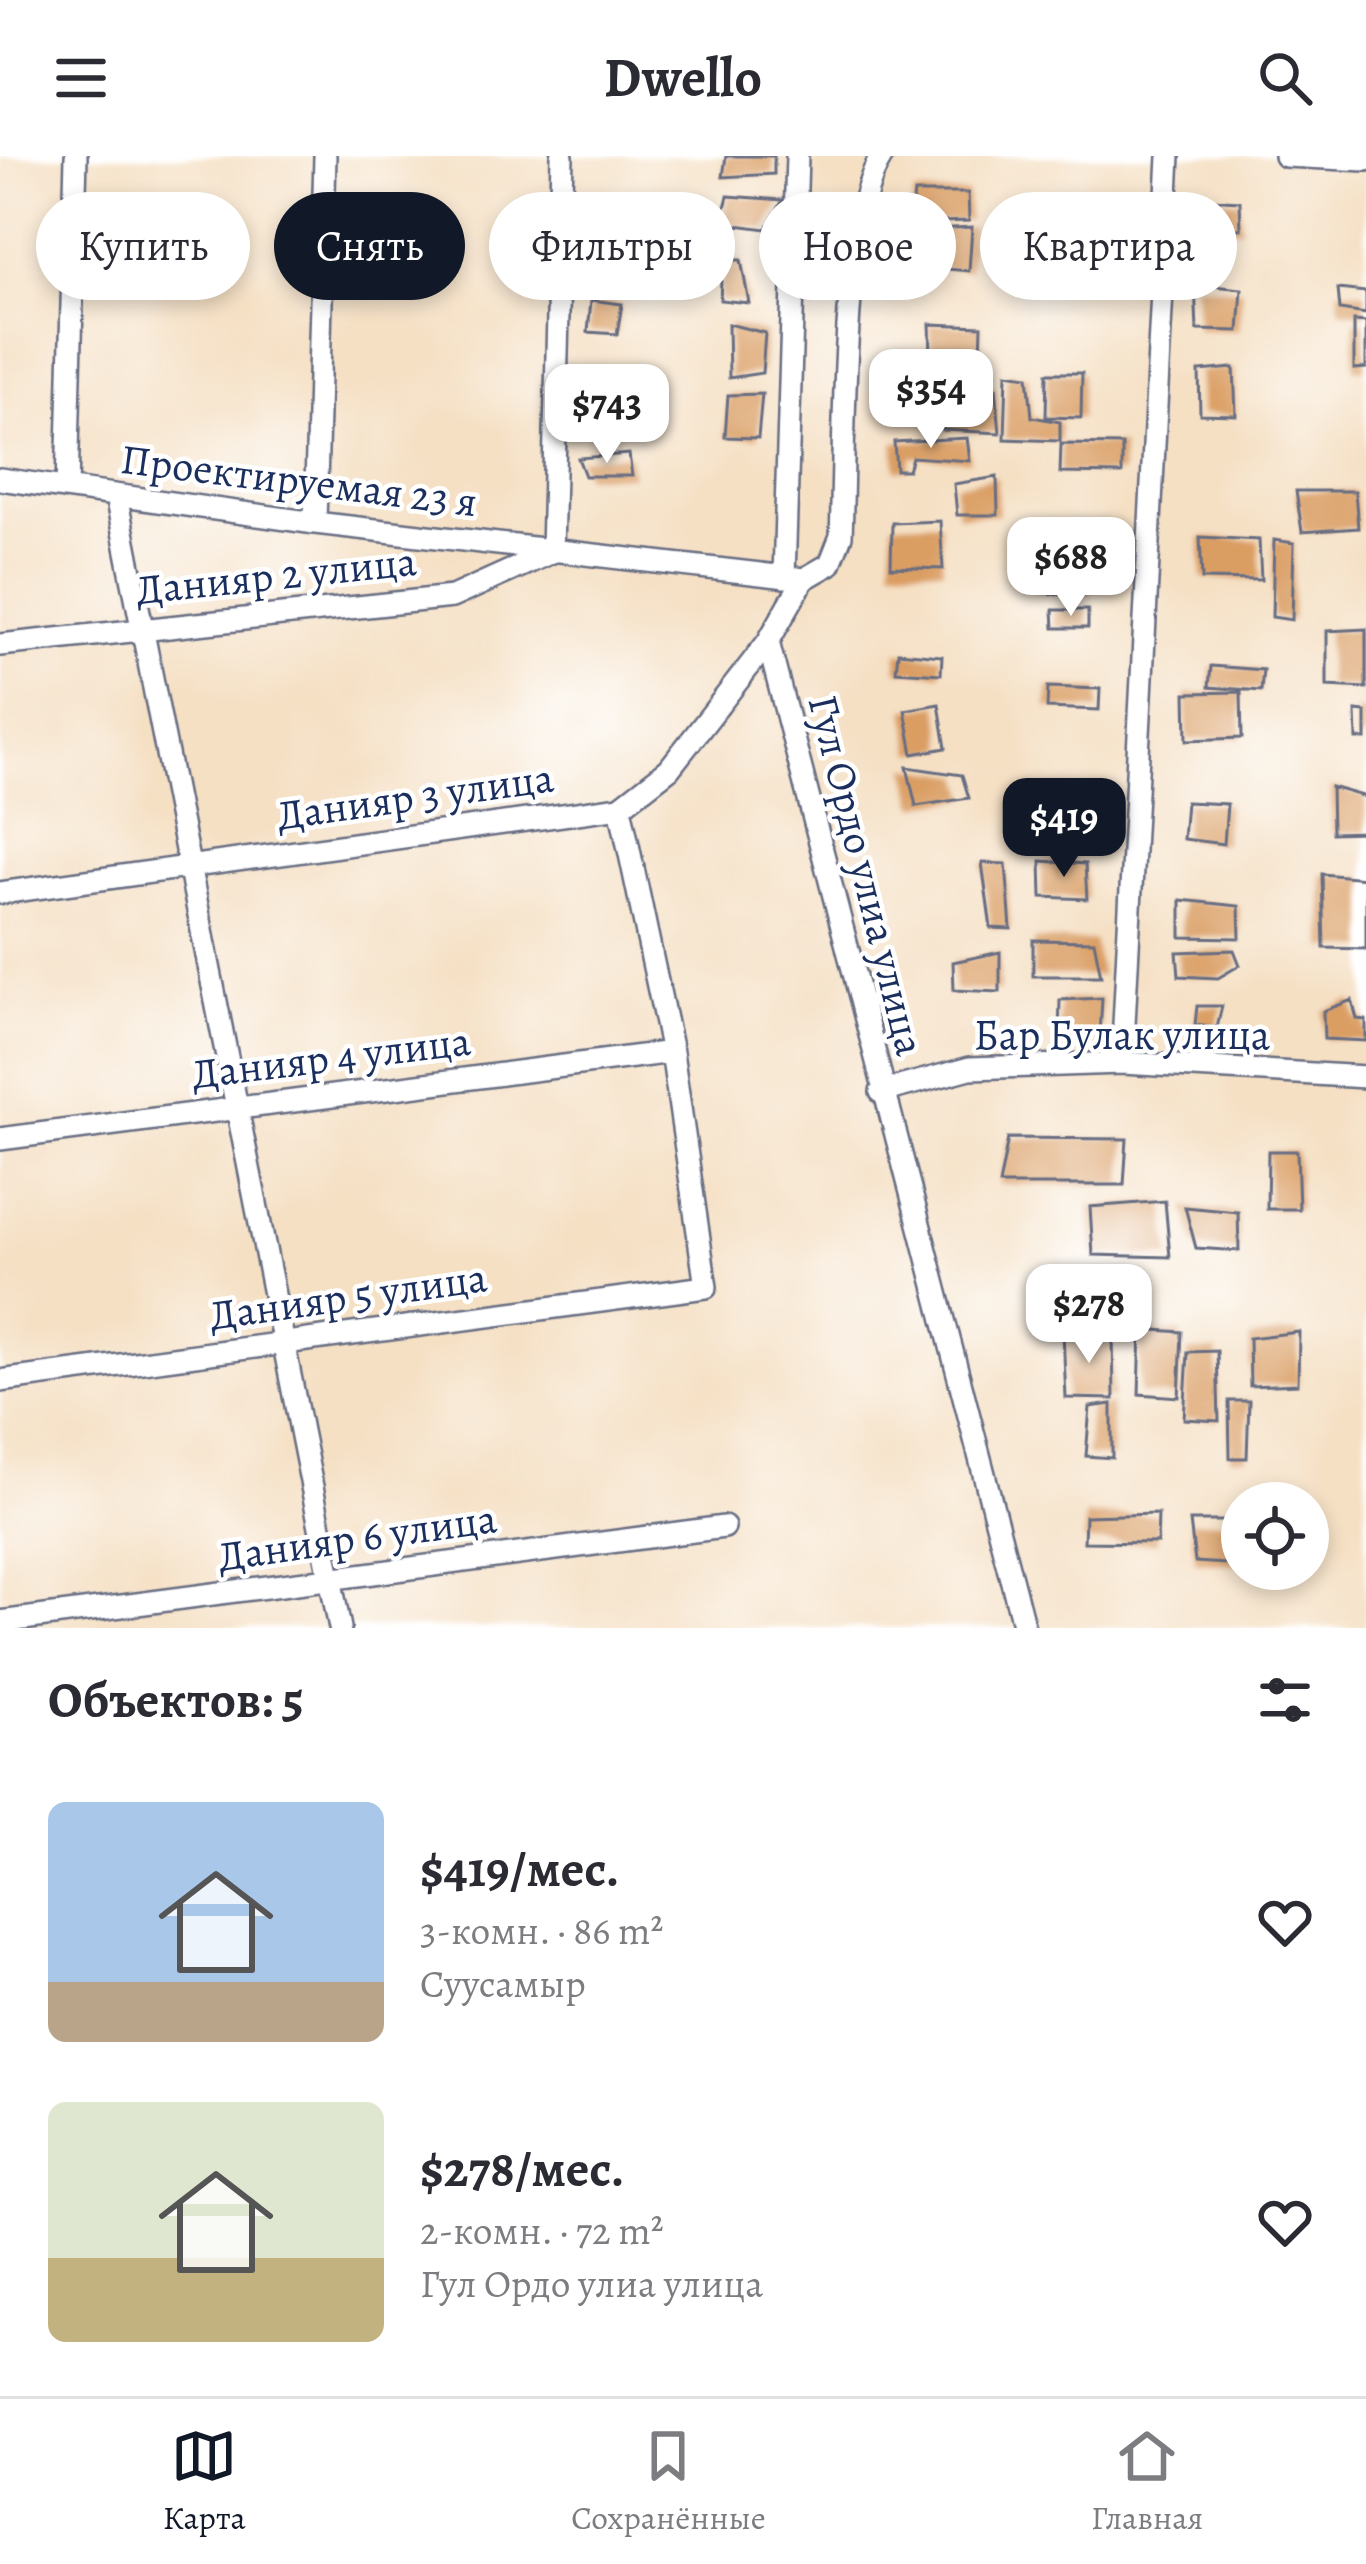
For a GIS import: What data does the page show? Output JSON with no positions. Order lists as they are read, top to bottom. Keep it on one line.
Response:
{"streets":{"street":["Проектируемая 23 я","Данияр 2 улица","Данияр 3 улица","Гул Ордо улиа улица","Бар Булак улица","Данияр 4 улица","Данияр 5 улица","Данияр 6 улица"]},"crossings":[["Проектируемая 23 я","Данияр 2 улица"],["Гул Ордо улиа улица","Бар Булак улица"],["Данияр 4 улица","Данияр 5 улица"]],"page":{"header":"Dwello","chip":["Купить","Снять","Фильтры","Новое","Квартира"],"price":["$354","$743","$688","$419","$278"],"heading":"Объектов: 5","list":[{"name":"$419/мес.","note":"3-комн. · 86 m² · Суусамыр"},{"name":"$278/мес.","note":"2-комн. · 72 m² · Гул Ордо улиа улица"}],"tabs":["Карта","Сохранённые","Главная"]}}
